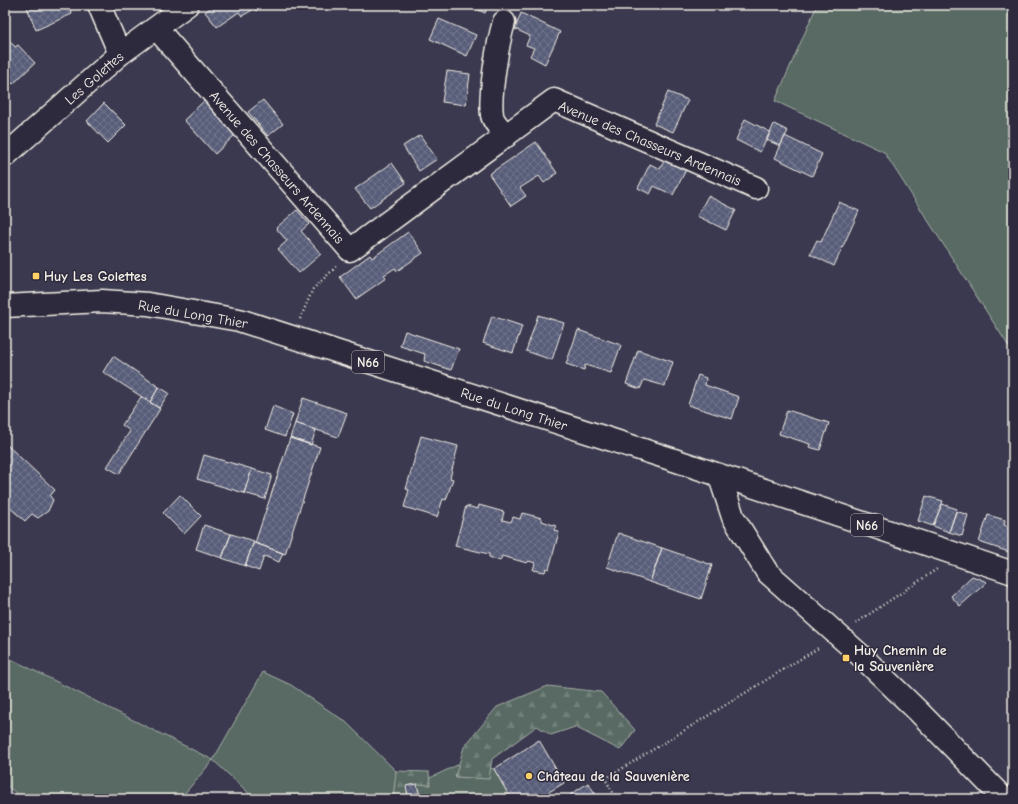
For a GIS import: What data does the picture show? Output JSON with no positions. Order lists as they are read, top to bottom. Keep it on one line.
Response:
{"streets":{"street":["Les Golettes","Avenue des Chasseurs Ardennais","Rue du Long Thier","N66"]},"crossings":[["Les Golettes","Avenue des Chasseurs Ardennais"]],"places":{"transit":["Huy Les Golettes","Huy Chemin de la Sauvenière"],"other":["Château de la Sauvenière"]}}
